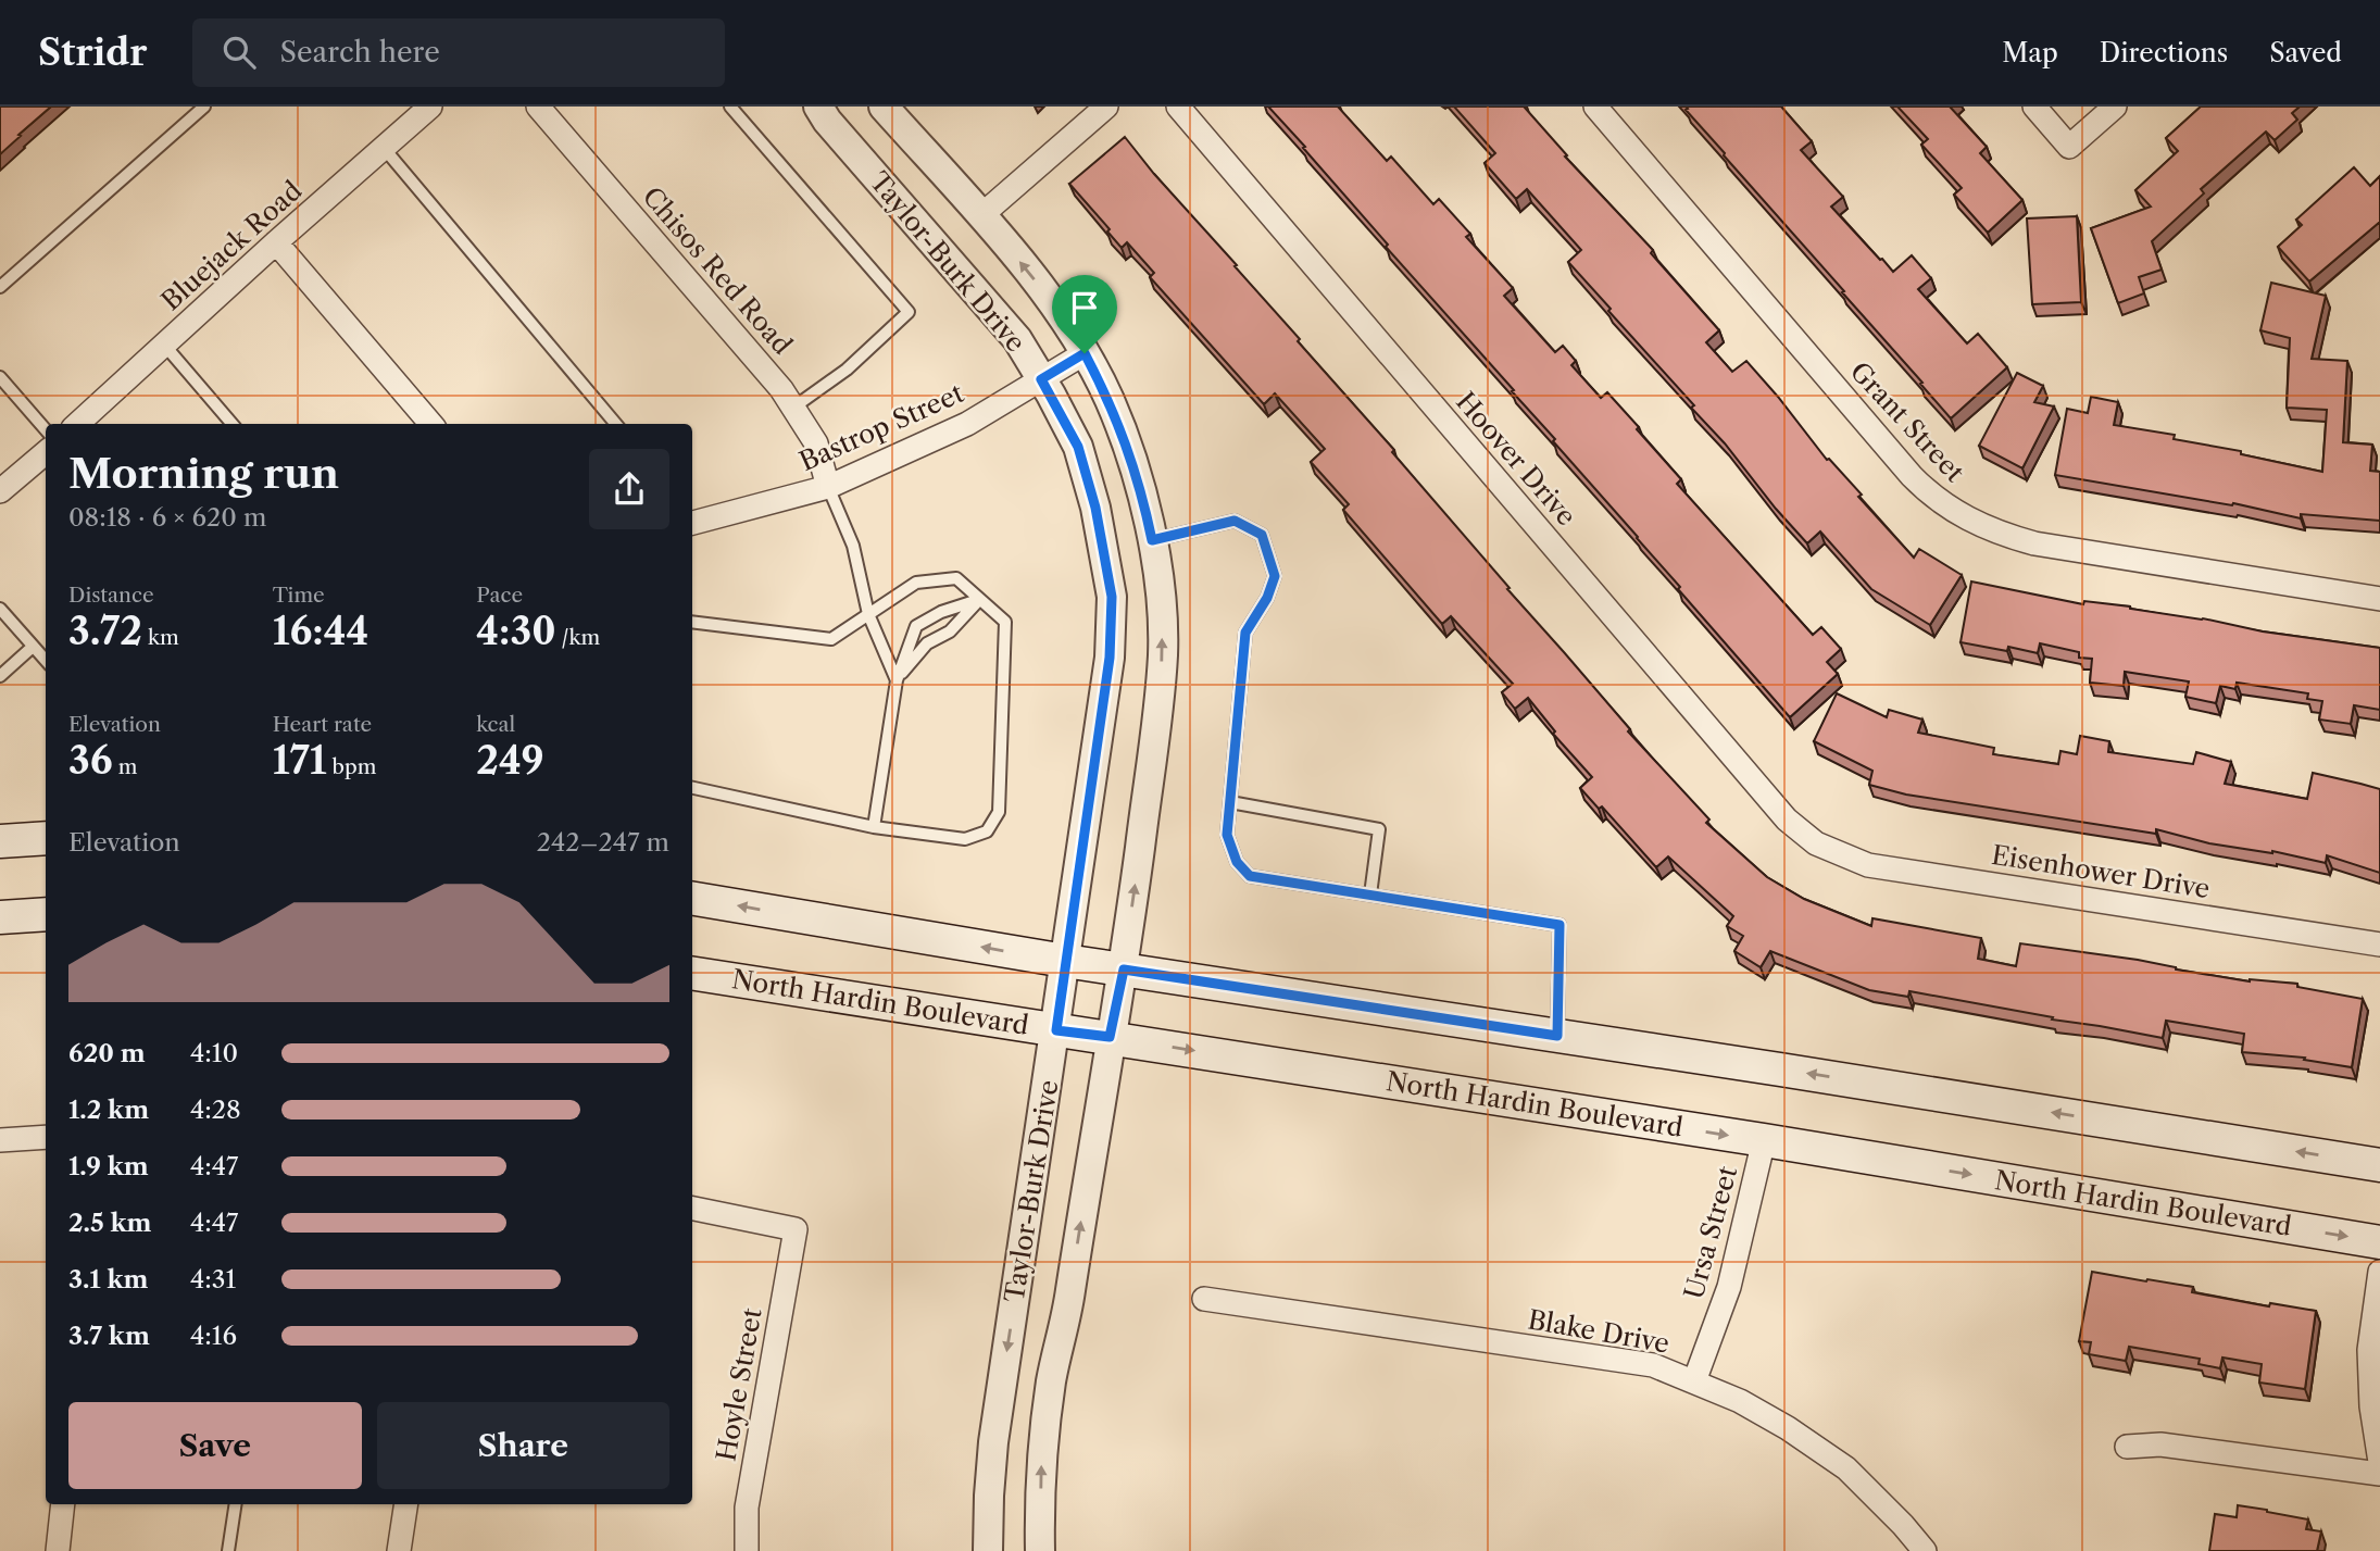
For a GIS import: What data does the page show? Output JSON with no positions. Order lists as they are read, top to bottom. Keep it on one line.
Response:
{"streets":{"main road":["North Hardin Boulevard"],"street":["Bluejack Road","Taylor-Burk Drive","Chisos Red Road","Grant Street","Bastrop Street","Hoover Drive","Eisenhower Drive","Ursa Street","Blake Drive","Hoyle Street"]},"crossings":[["Taylor-Burk Drive","Bastrop Street"],["Taylor-Burk Drive","North Hardin Boulevard"],["Chisos Red Road","Bastrop Street"],["Hoover Drive","Eisenhower Drive"],["North Hardin Boulevard","Ursa Street"],["Ursa Street","Blake Drive"]],"page":{"header":"Stridr","search":"Search here","nav":["Map","Directions","Saved"],"heading":["Morning run","08:18 · 6 × 620 m"],"stats":[["Distance","3.72 km"],["Time","16:44"],["Pace","4:30 /km"],["Elevation","36 m"],["Heart rate","171 bpm"],["kcal","249"]],"chart":["Elevation","242–247 m"],"list":[{"name":"620 m","note":"4:10"},{"name":"1.2 km","note":"4:28"},{"name":"1.9 km","note":"4:47"},{"name":"2.5 km","note":"4:47"},{"name":"3.1 km","note":"4:31"},{"name":"3.7 km","note":"4:16"}],"buttons":["Save","Share"]}}
